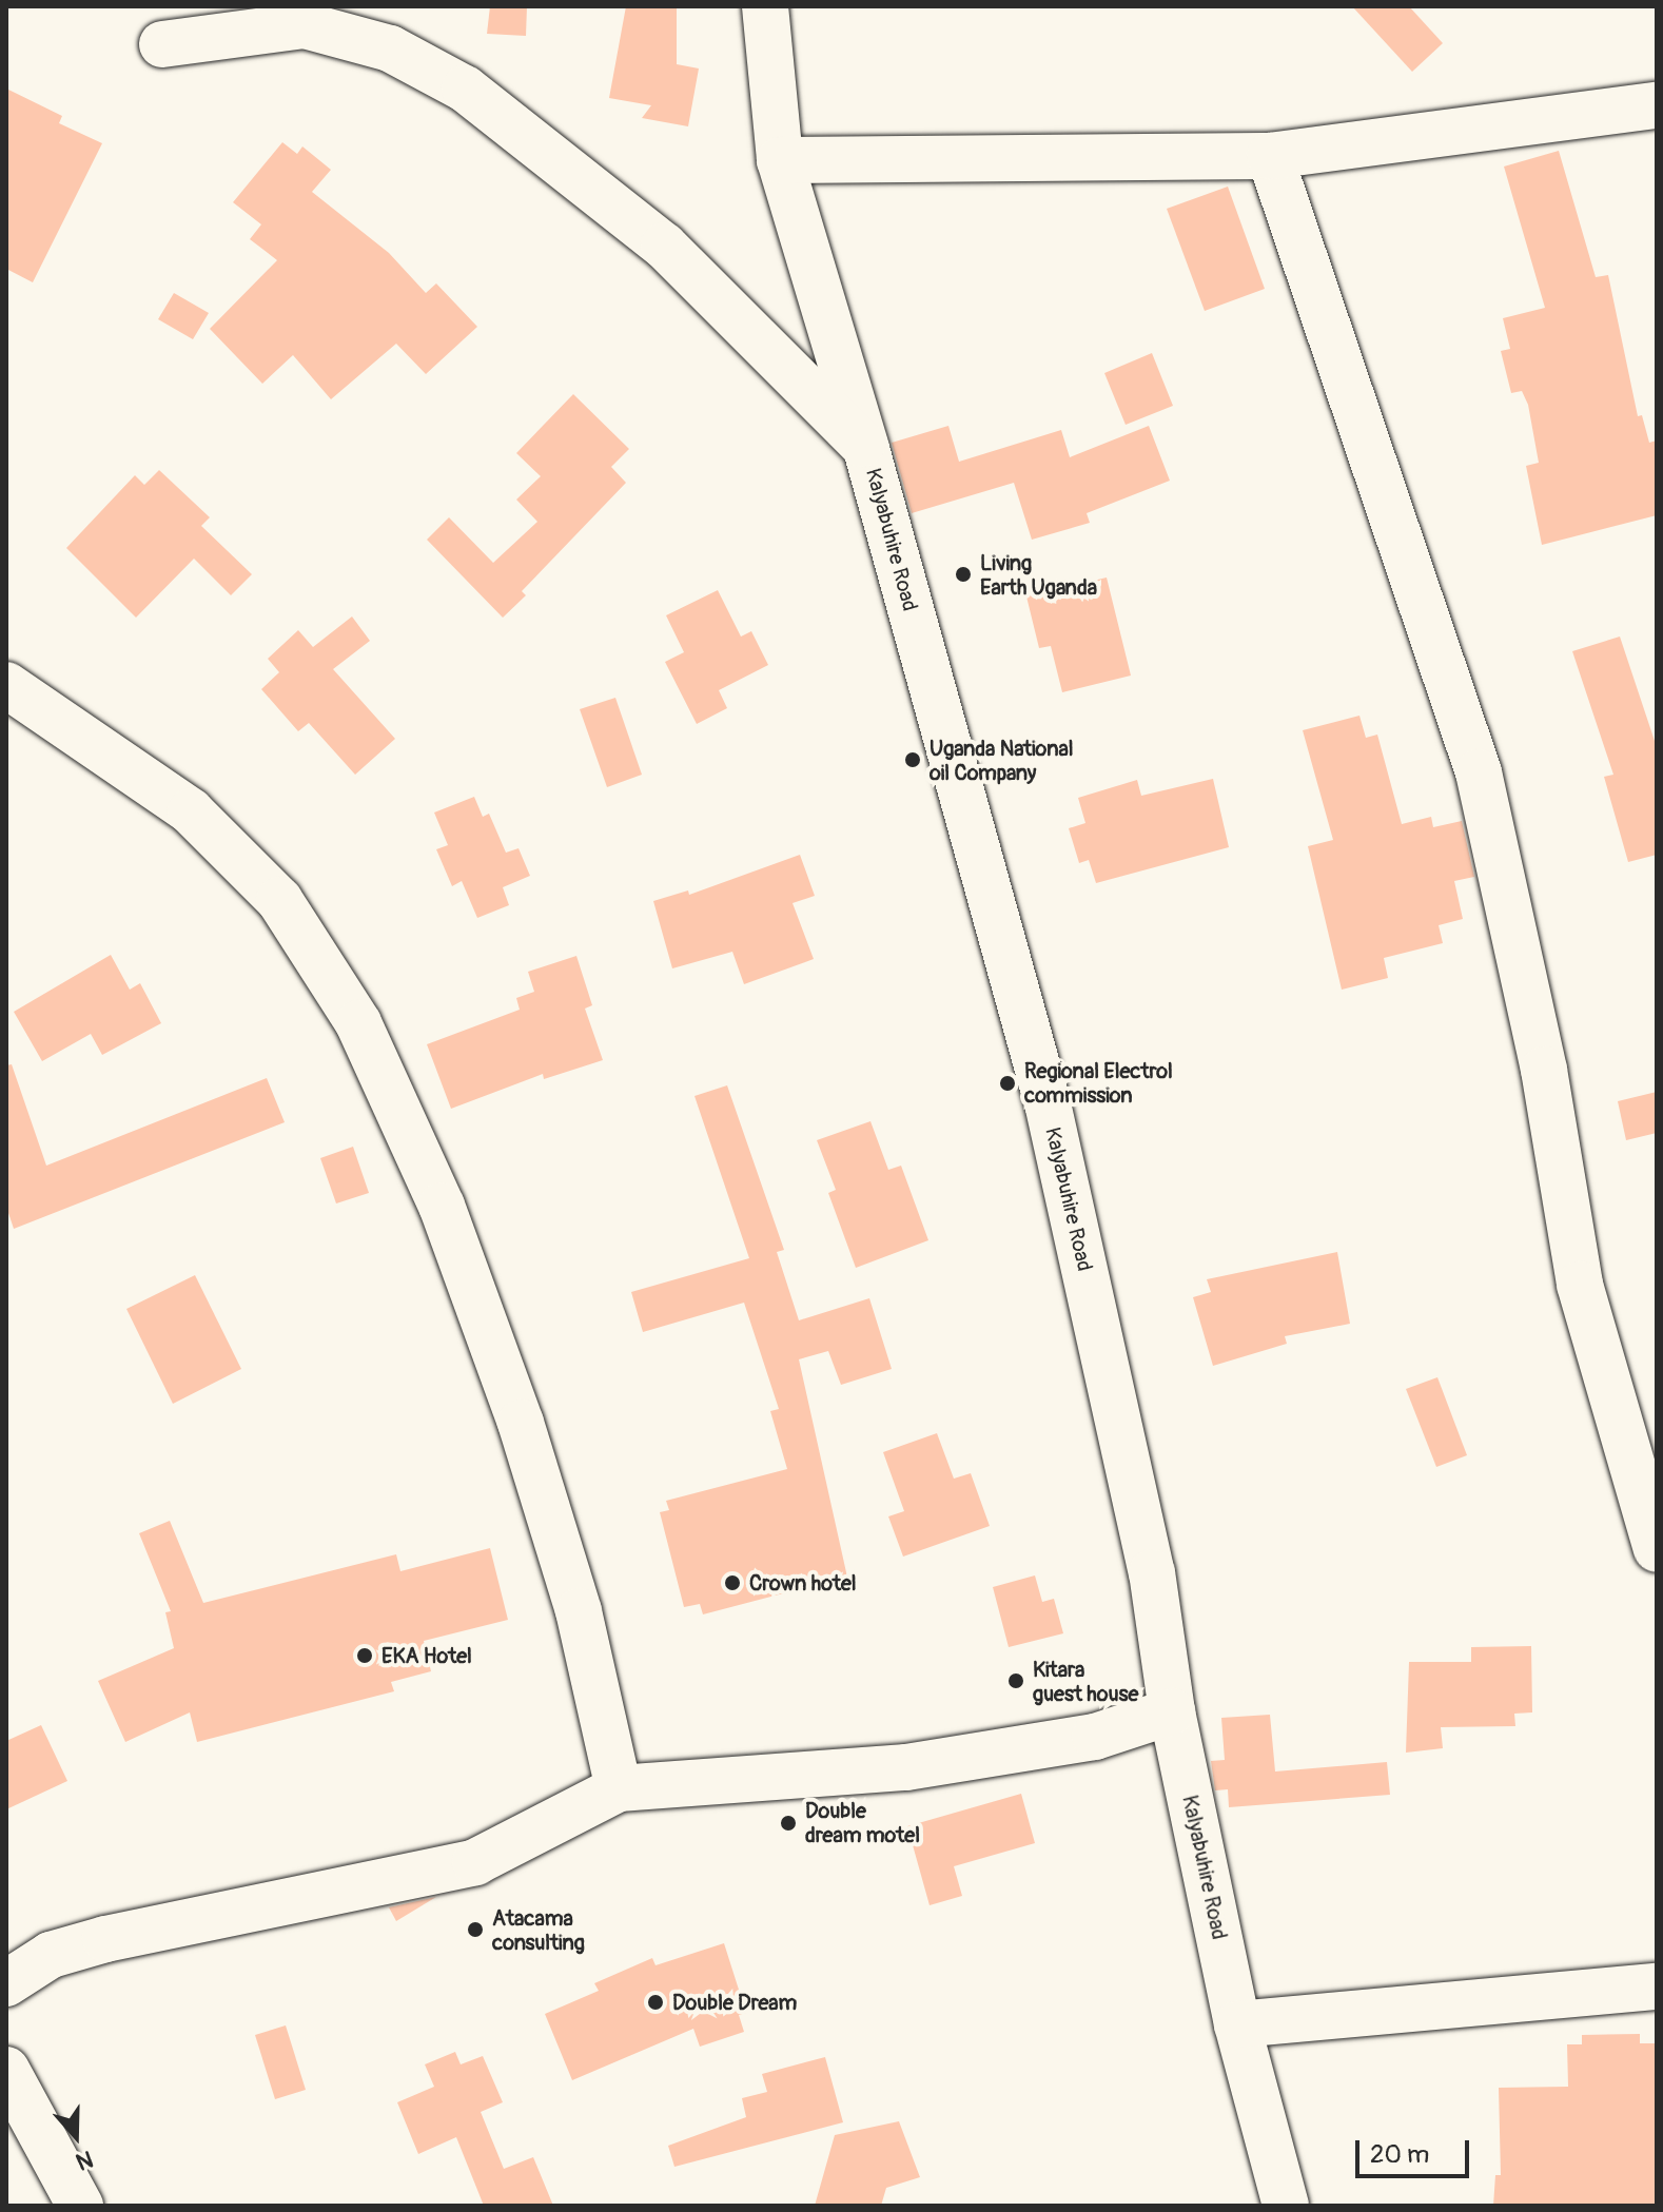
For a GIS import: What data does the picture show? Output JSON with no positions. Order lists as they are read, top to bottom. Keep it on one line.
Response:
{"streets":{"street":["Kalyabuhire Road"]},"places":["Living Earth Uganda","Uganda National oil Company","Regional Electrol commission","Crown hotel","EKA Hotel","Kitara guest house","Double dream motel","Atacama consulting","Double Dream"],"scale_bar":"20 m","north":"bottom"}
